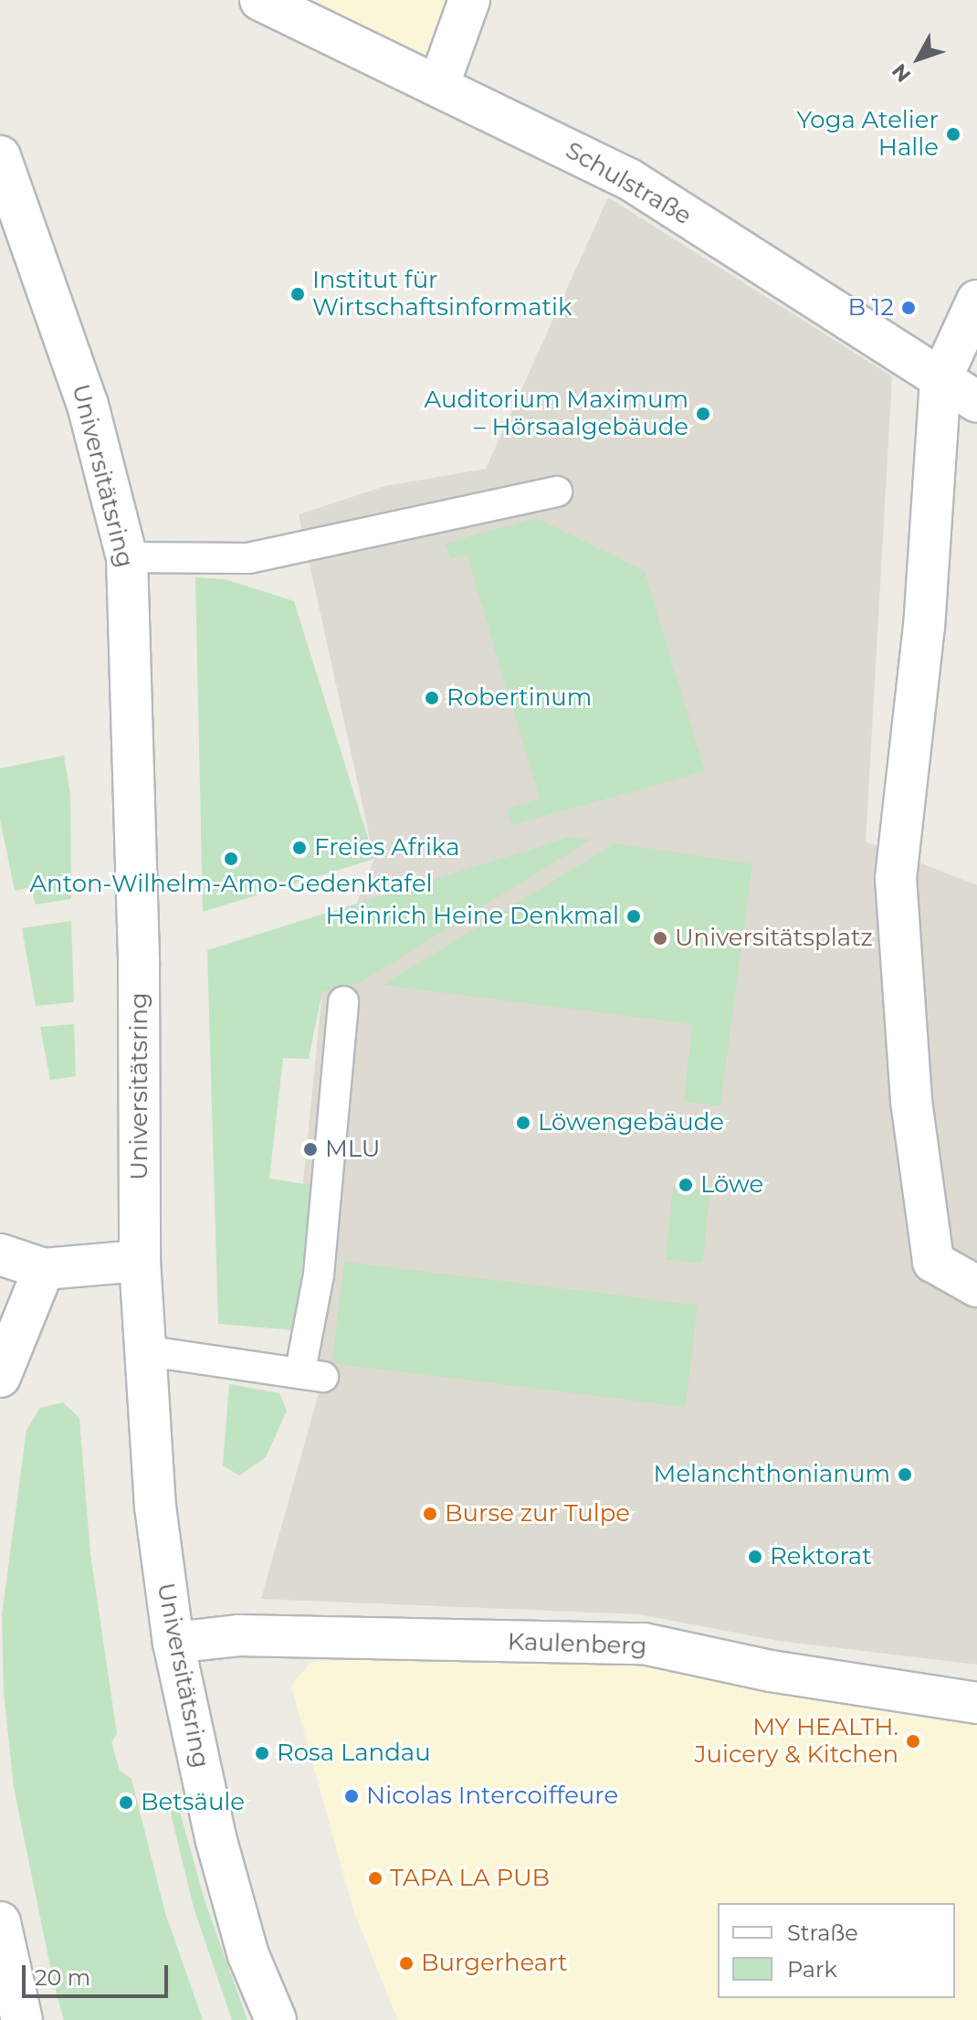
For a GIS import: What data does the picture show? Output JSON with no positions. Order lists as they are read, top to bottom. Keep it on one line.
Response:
{"streets":{"street":["Schulstraße","Universitätsring","Kaulenberg"]},"crossings":[["Universitätsring","Kaulenberg"]],"places":["Yoga Atelier Halle","Institut für Wirtschaftsinformatik","B 12","Auditorium Maximum – Hörsaalgebäude","Robertinum","Freies Afrika","Anton-Wilhelm-Amo-Gedenktafel","Heinrich Heine Denkmal","Universitätsplatz","Löwengebäude","MLU","Löwe","Melanchthonianum","Burse zur Tulpe","Rektorat","MY HEALTH. Juicery & Kitchen","Rosa Landau","Nicolas Intercoiffeure","Betsäule","TAPA LA PUB","Burgerheart"],"legend":["Straße","Park"],"scale_bar":"20 m","north":"bottom left"}
